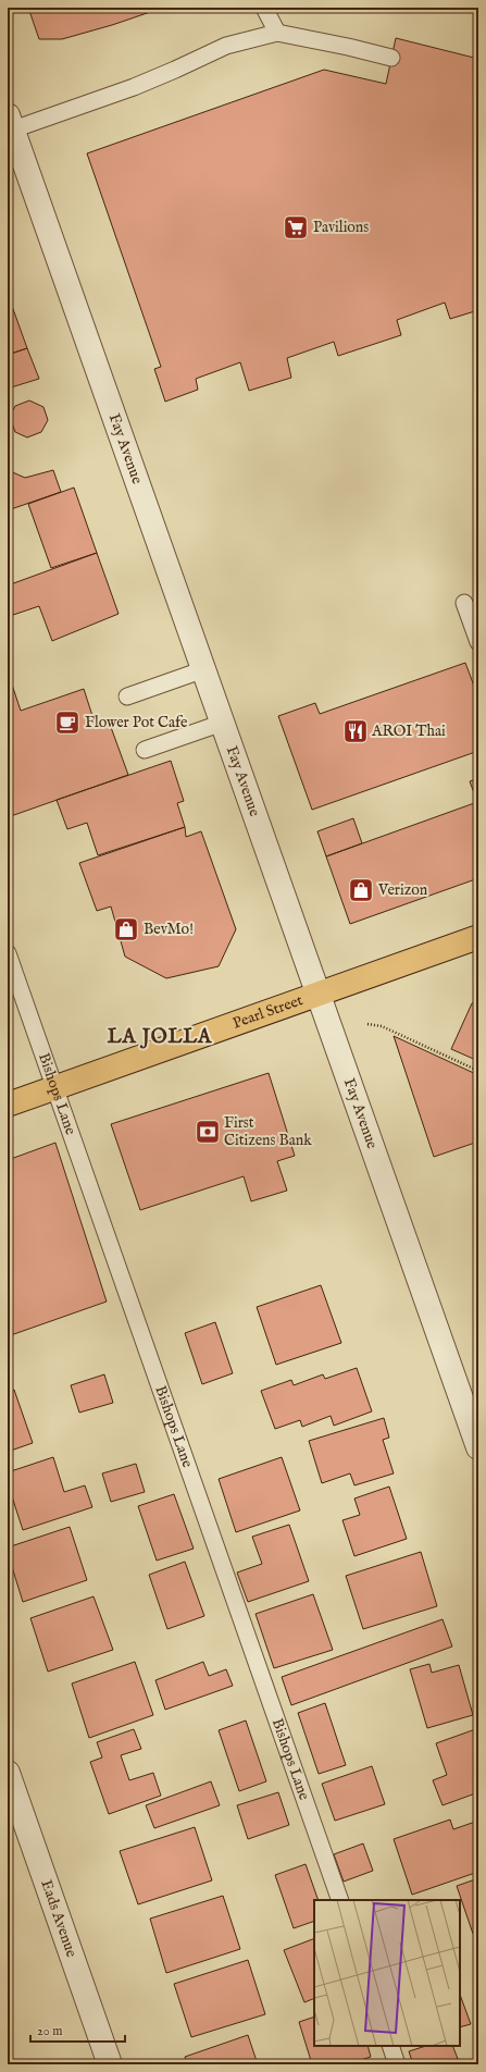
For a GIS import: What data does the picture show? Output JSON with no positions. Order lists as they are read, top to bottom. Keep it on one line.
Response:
{"streets":{"main road":["Pearl Street"],"street":["Fay Avenue","Eads Avenue"],"lane":["Bishops Lane"]},"crossings":[["Fay Avenue","Pearl Street"],["Pearl Street","Bishops Lane"]],"districts":["LA JOLLA"],"places":{"supermarket":["Pavilions"],"cafe":["Flower Pot Cafe"],"restaurant":["AROI Thai"],"shop":["Verizon","BevMo!"],"bank":["First Citizens Bank"]},"scale_bar":"20 m"}
